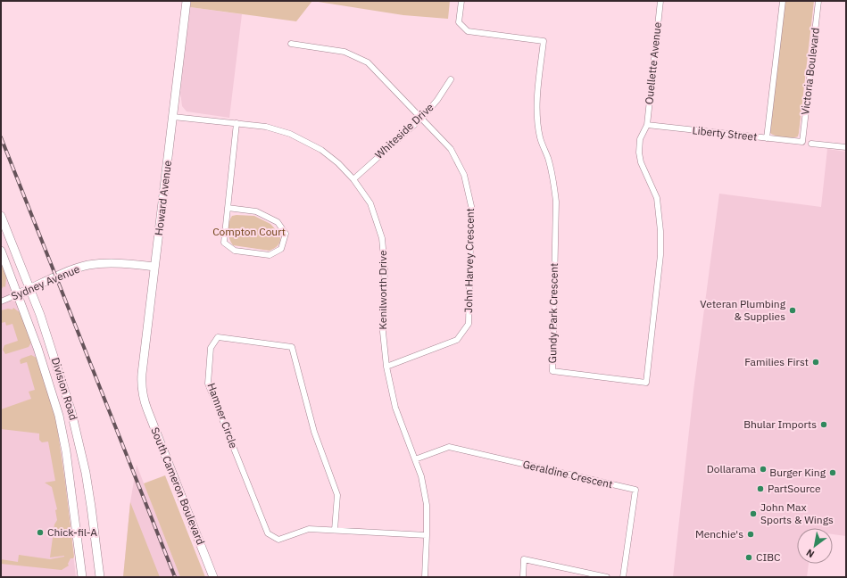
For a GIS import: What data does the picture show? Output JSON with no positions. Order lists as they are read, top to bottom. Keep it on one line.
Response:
{"streets":{"street":["Ouellette Avenue","Victoria Boulevard","Whiteside Drive","Liberty Street","Howard Avenue","John Harvey Crescent","Sydney Avenue","Kenilworth Drive","Gundy Park Crescent","Division Road","Hamner Circle","Geraldine Crescent","South Cameron Boulevard"]},"crossings":[["Ouellette Avenue","Liberty Street"],["Ouellette Avenue","Gundy Park Crescent"],["Victoria Boulevard","Liberty Street"],["Whiteside Drive","John Harvey Crescent"],["Whiteside Drive","Kenilworth Drive"],["Liberty Street","Gundy Park Crescent"],["Howard Avenue","Sydney Avenue"],["Howard Avenue","Kenilworth Drive"],["Howard Avenue","South Cameron Boulevard"],["John Harvey Crescent","Kenilworth Drive"],["Sydney Avenue","Division Road"],["Kenilworth Drive","Hamner Circle"],["Kenilworth Drive","Geraldine Crescent"]],"parks":["Compton Court"],"places":["Veteran Plumbing & Supplies","Families First","Bhular Imports","Dollarama","Burger King","PartSource","John Max Sports & Wings","Chick-fil-A","Menchie's","CIBC"],"north":"bottom left"}
